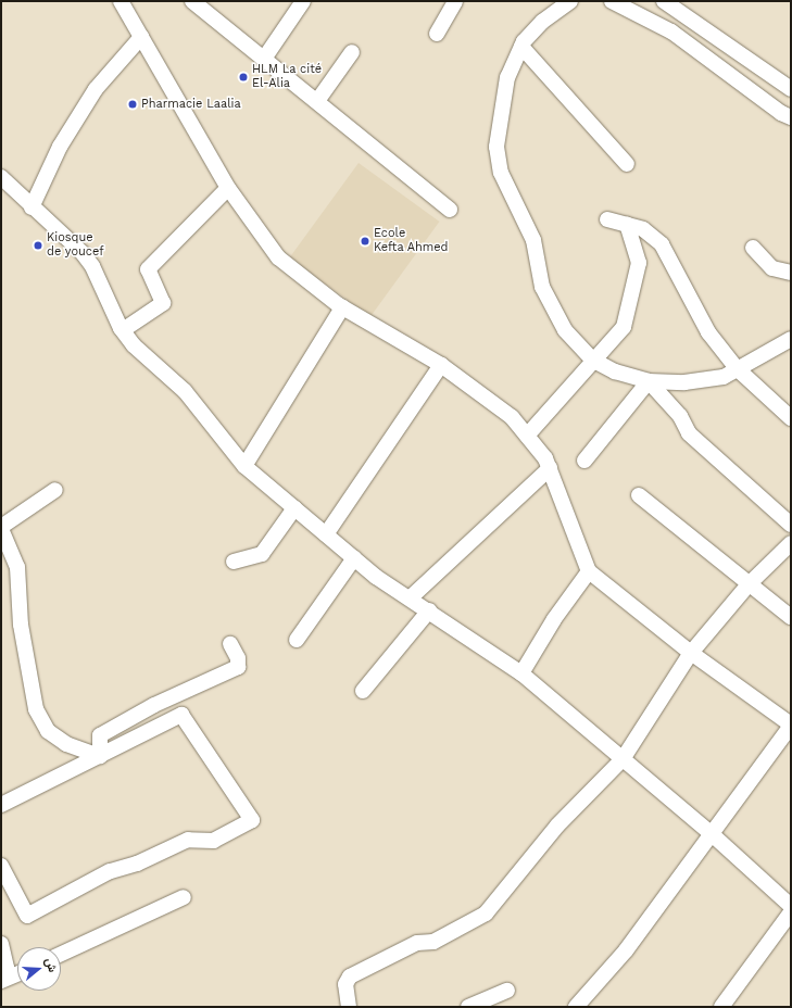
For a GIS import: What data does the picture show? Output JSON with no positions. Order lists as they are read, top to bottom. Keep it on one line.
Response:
{"places":["HLM La cité El-Alia","Pharmacie Laalia","Ecole Kefta Ahmed","Kiosque de youcef"],"north":"right"}
